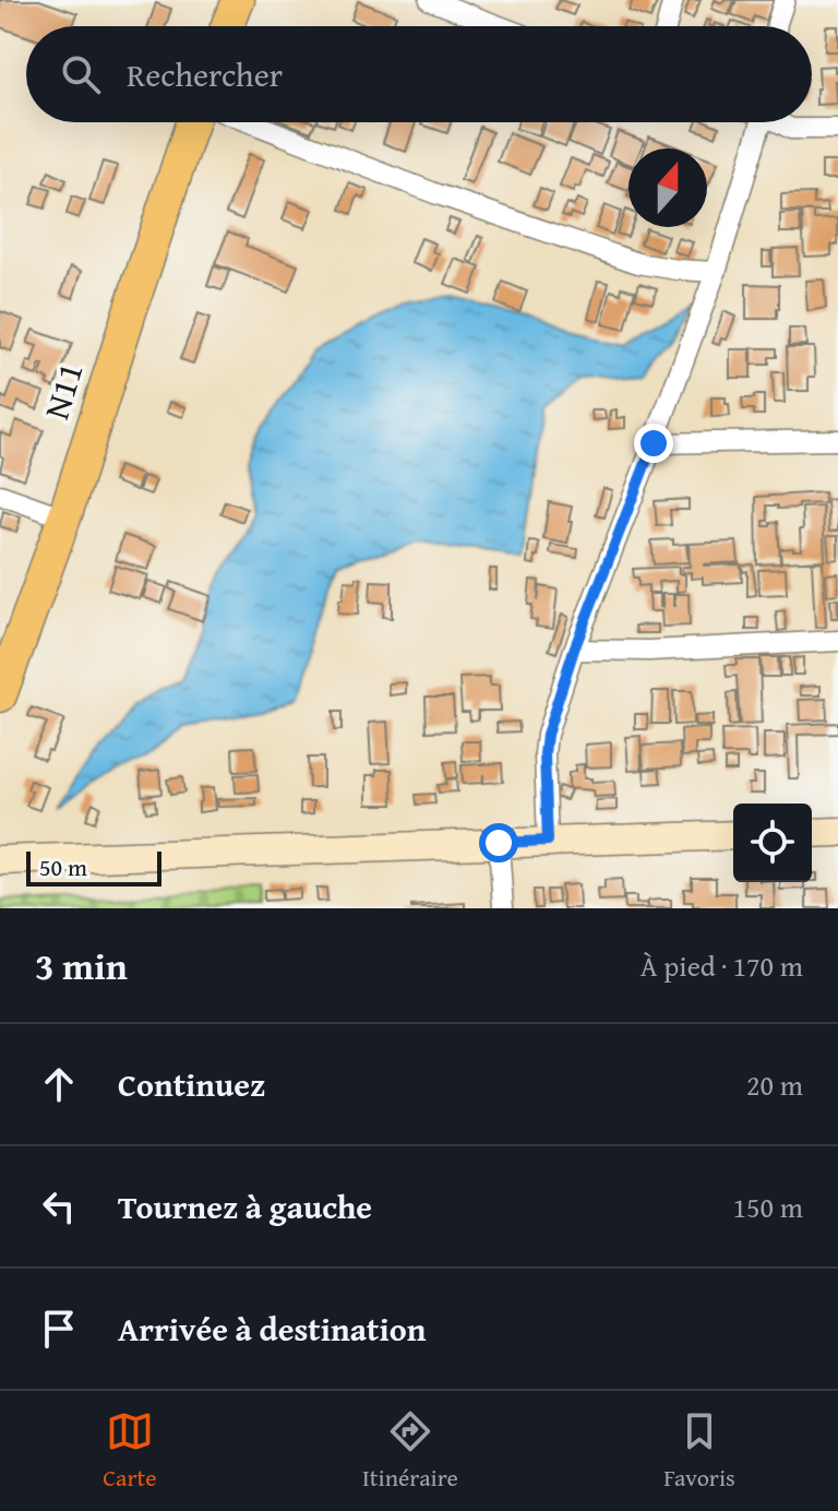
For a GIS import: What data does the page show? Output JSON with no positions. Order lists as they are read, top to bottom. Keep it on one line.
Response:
{"streets":{"main road":["N11"]},"scale_bar":"50 m","north":"top","page":{"search":"Rechercher","scale":"50 m","heading":["3 min","À pied · 170 m"],"list":[["Continuez","20 m"],["Tournez à gauche","150 m"],"Arrivée à destination"],"nav":["Carte","Itinéraire","Favoris"]}}
